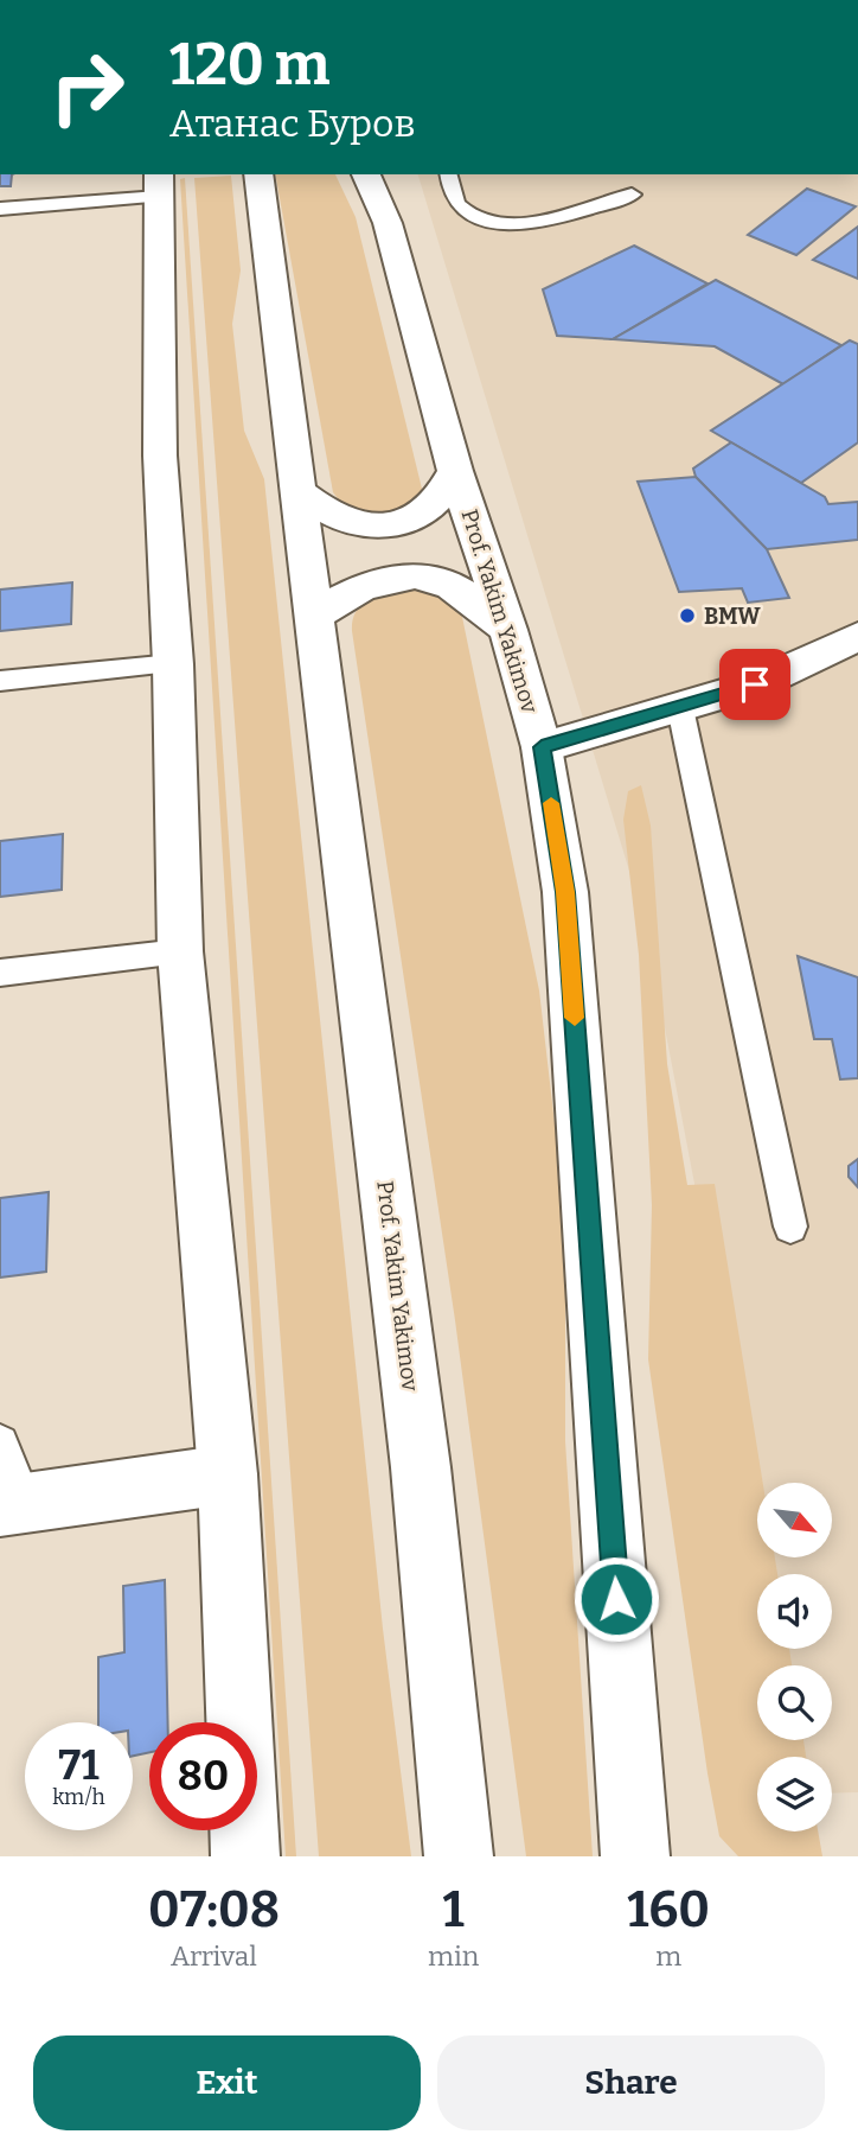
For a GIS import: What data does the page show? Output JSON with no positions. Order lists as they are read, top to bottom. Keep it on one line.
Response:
{"streets":{"main road":["Prof. Yakim Yakimov"]},"places":["BMW"],"north":"bottom right","page":{"turn":["120 m","Атанас Буров"],"speed":"71 km/h","limit":"80","eta":["07:08","Arrival","1","min","160","m"],"buttons":["Exit","Share"]}}
